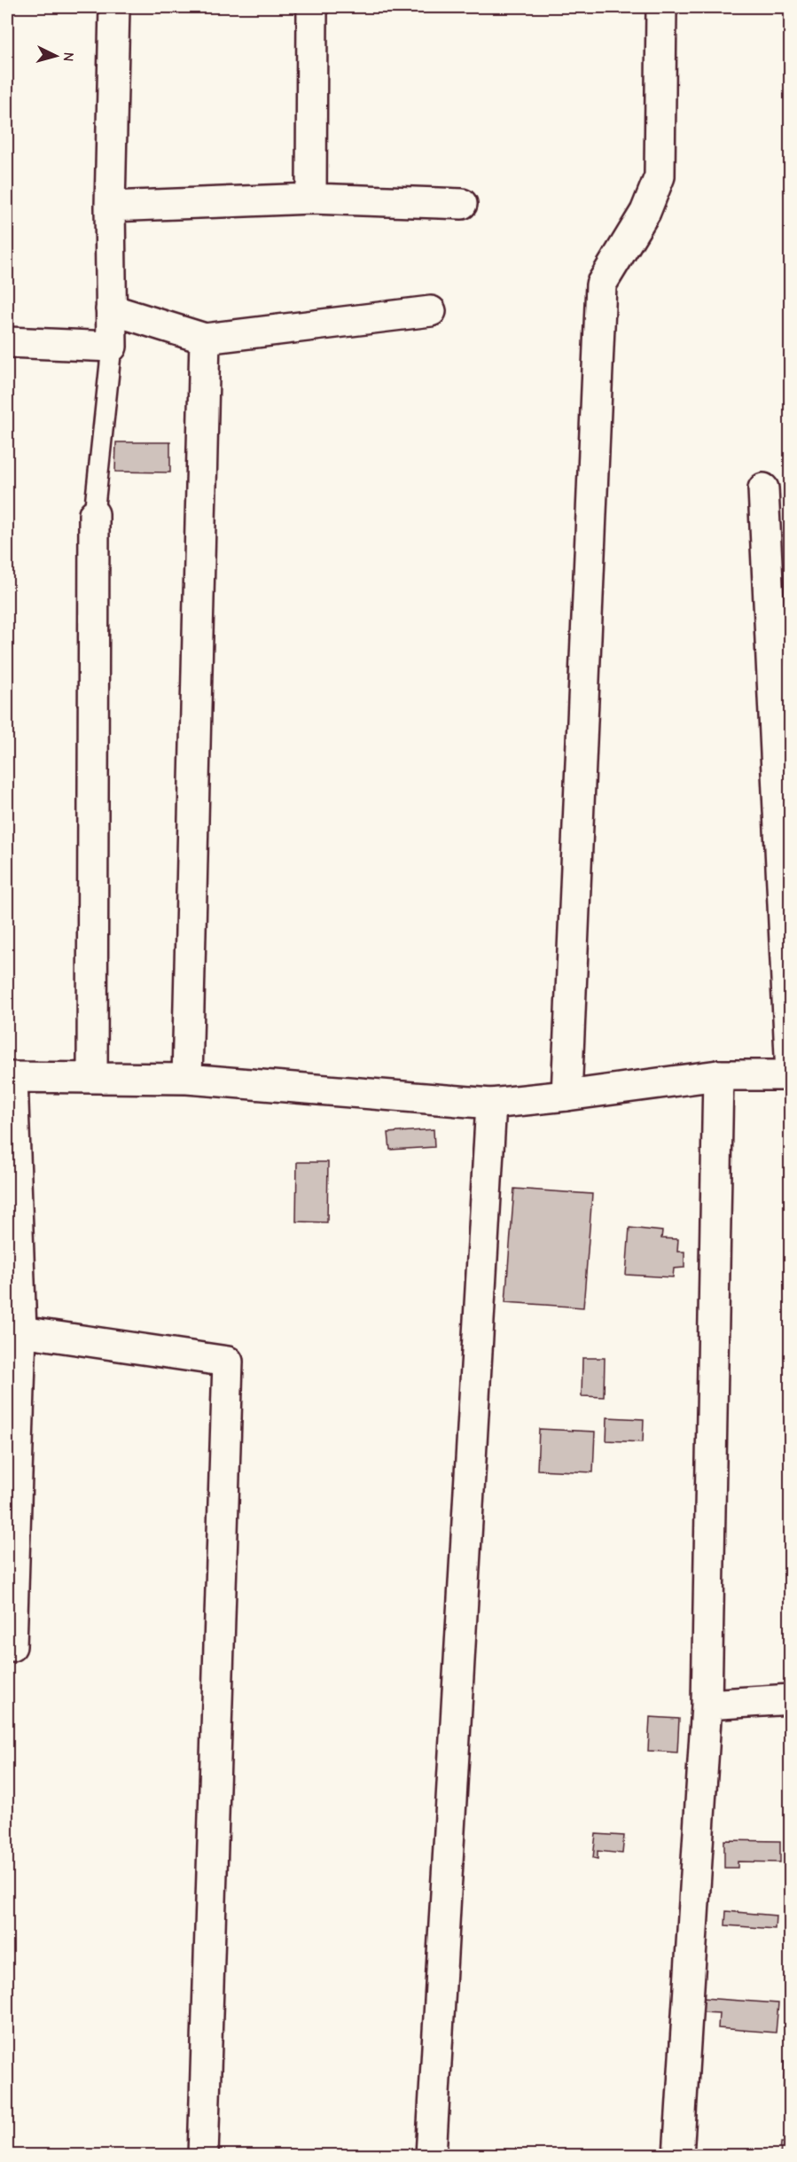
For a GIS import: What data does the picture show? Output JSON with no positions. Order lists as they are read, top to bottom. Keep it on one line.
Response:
{"north":"right"}
